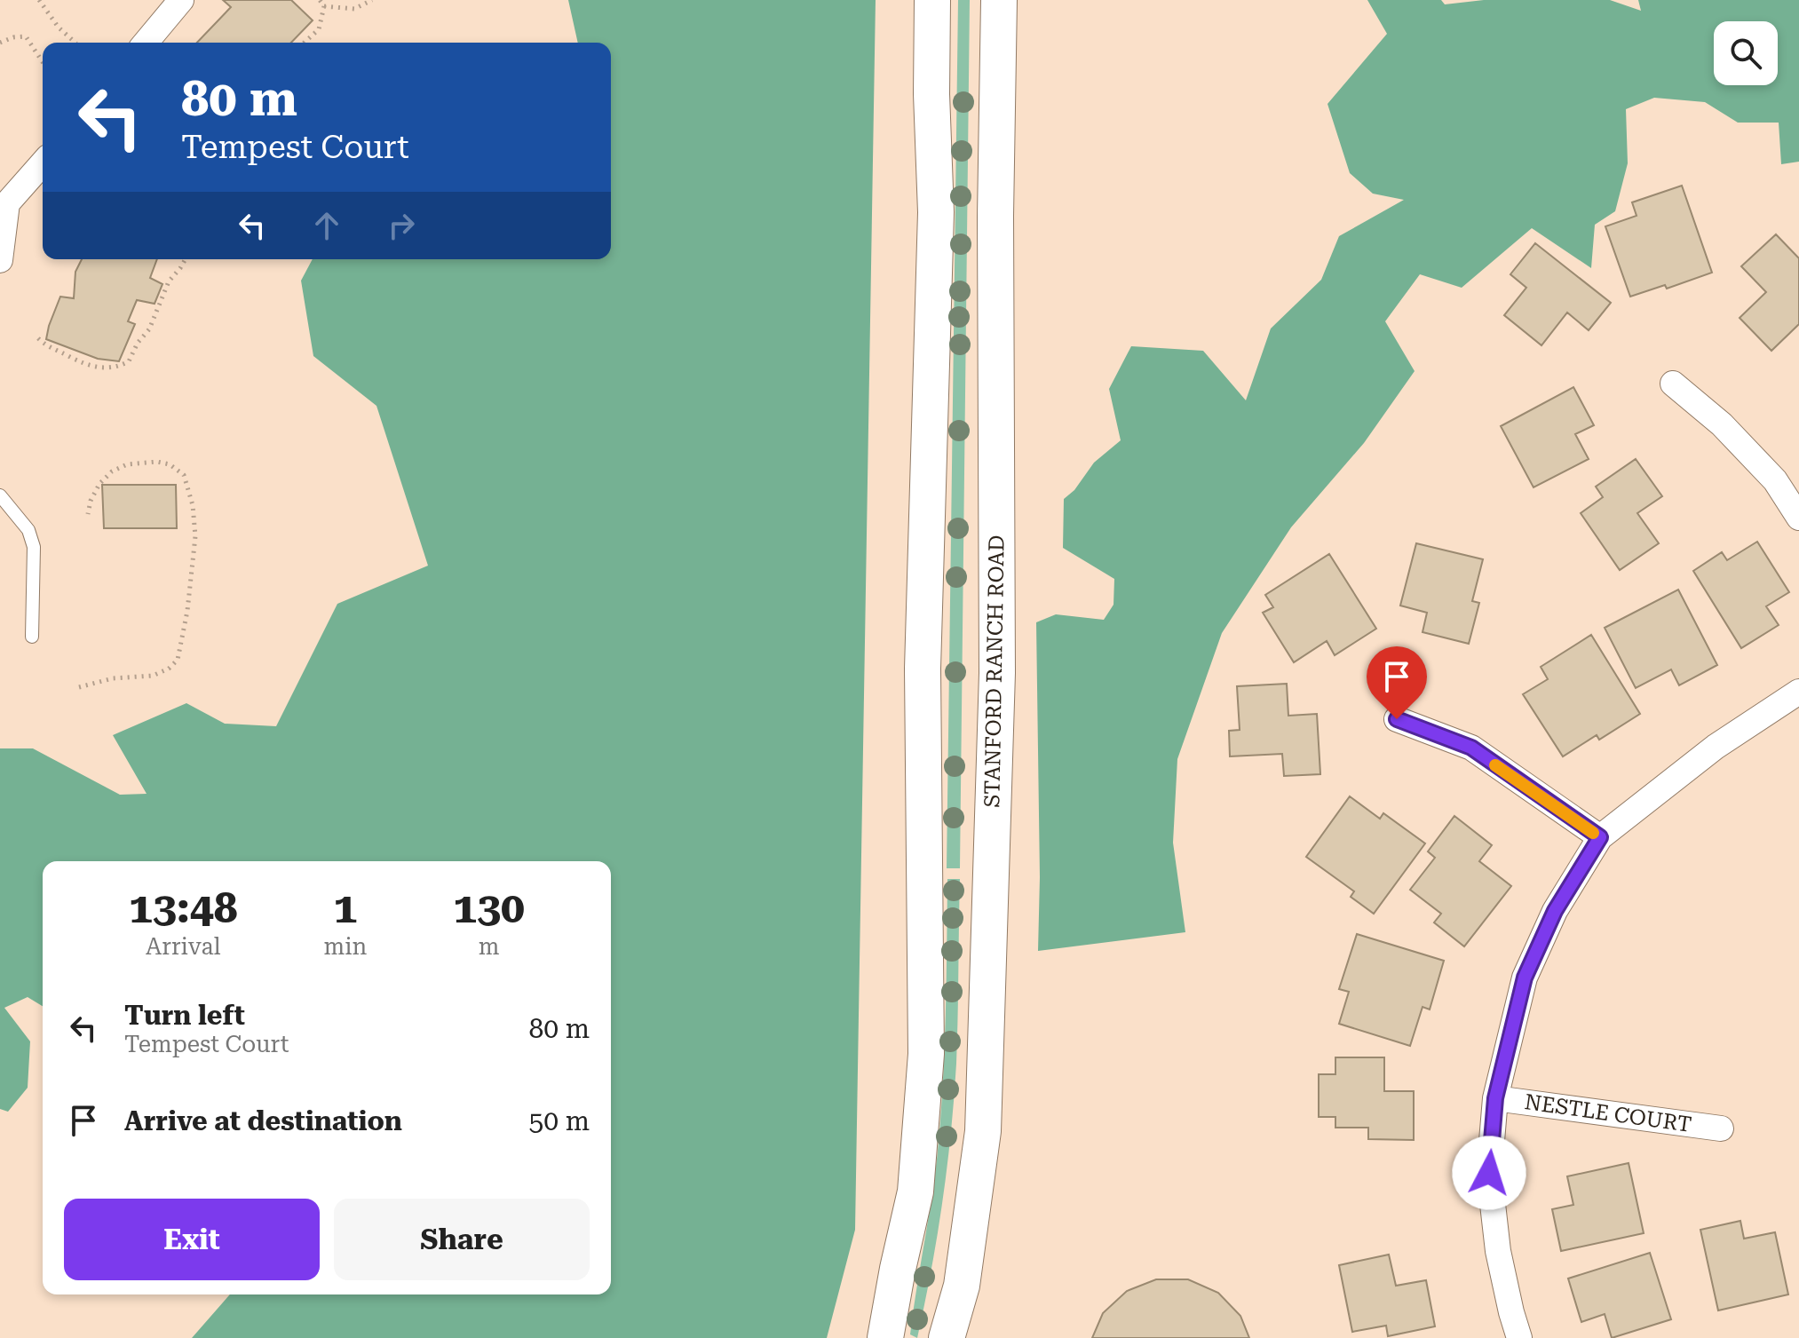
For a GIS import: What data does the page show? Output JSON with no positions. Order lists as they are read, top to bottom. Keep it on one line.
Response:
{"streets":{"main road":["STANFORD RANCH ROAD"],"street":["NESTLE COURT"]},"page":{"turn":["80 m","Tempest Court"],"eta":["13:48","Arrival","1","min","130","m"],"list":[{"name":"Turn left","note":"Tempest Court","value":"80 m"},{"name":"Arrive at destination","value":"50 m"}],"buttons":["Exit","Share"]}}
